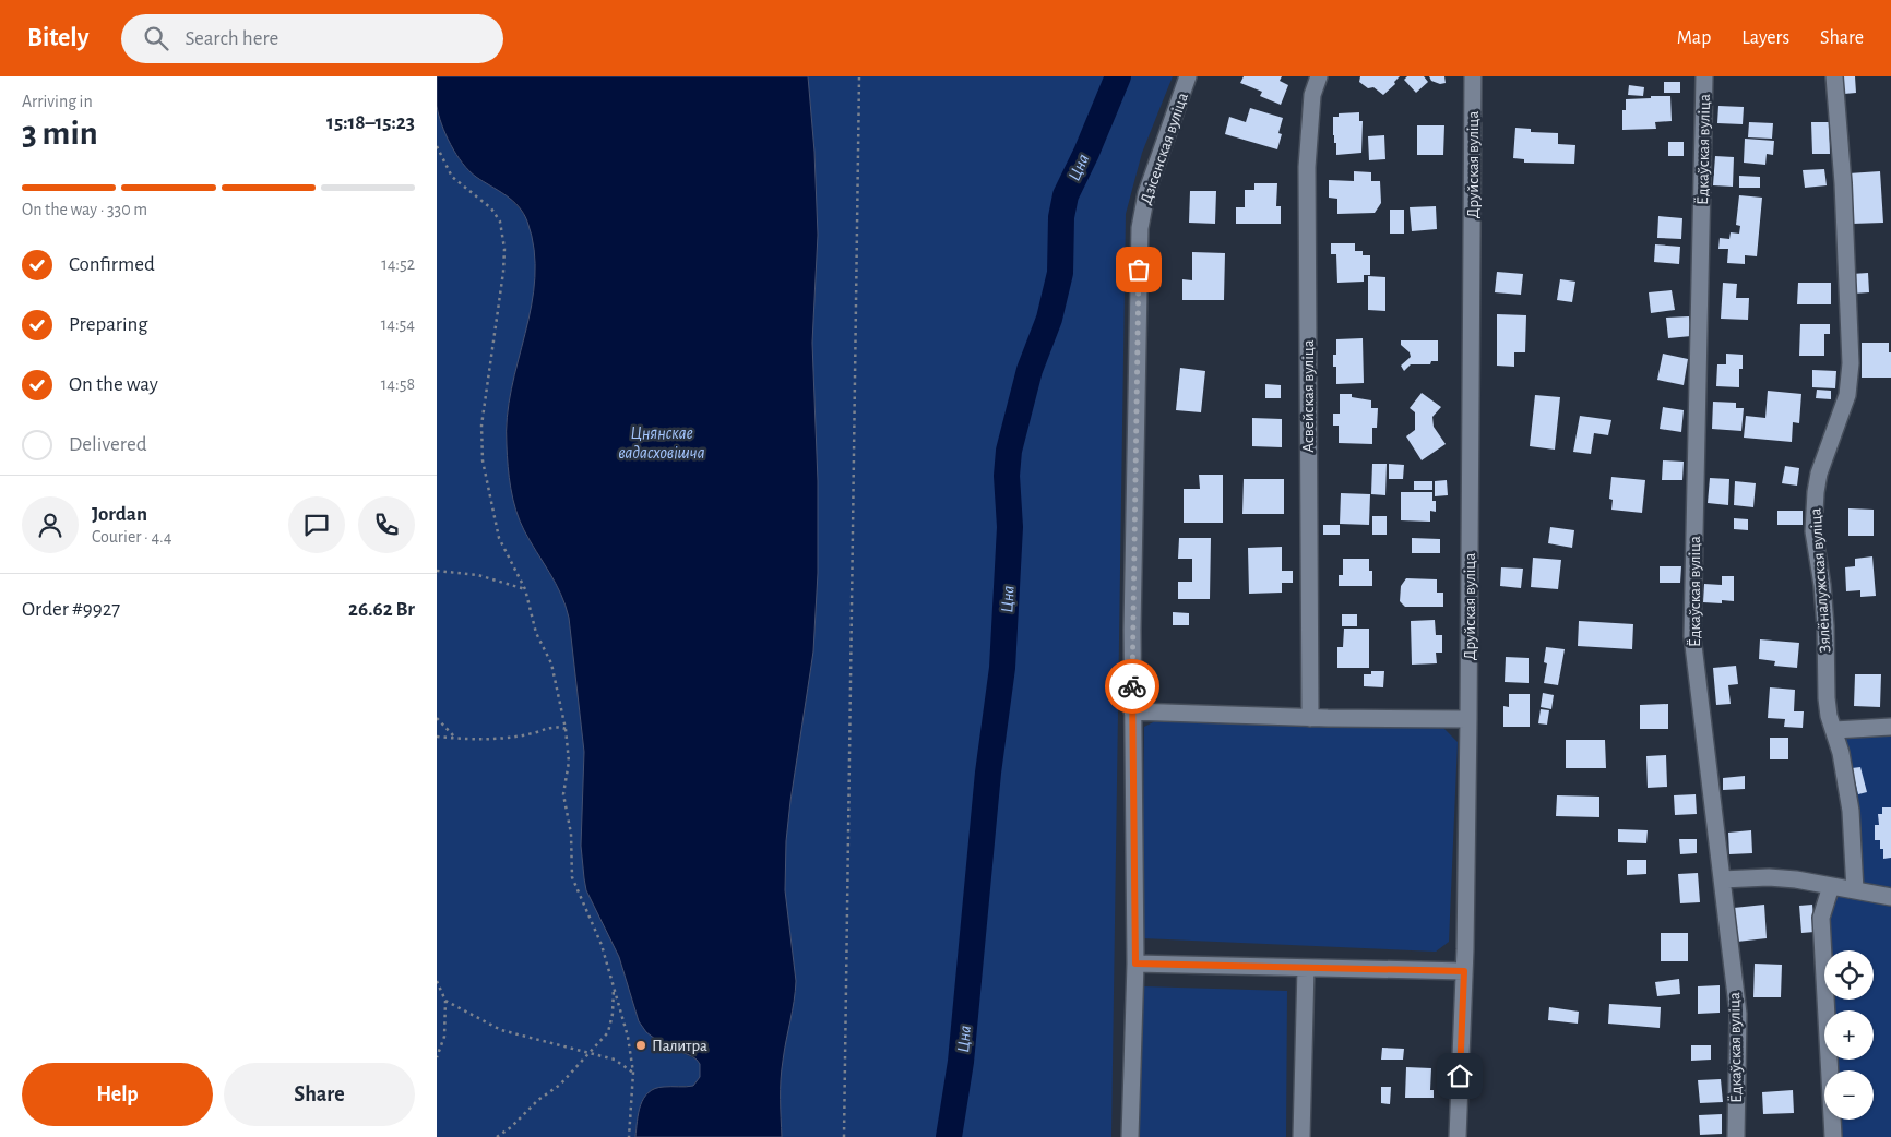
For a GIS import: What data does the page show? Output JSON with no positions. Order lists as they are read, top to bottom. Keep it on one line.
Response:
{"streets":{"street":["Дзісенская вуліца","Ёдкаўская вуліца","Друйская вуліца","Асвейская вуліца","Зялёналужская вуліца"]},"water":["Цна","Цнянскае вадасховішча"],"places":["Палитра"],"page":{"header":"Bitely","search":"Search here","nav":["Map","Layers","Share"],"heading":["3 min","Arriving in","15:18–15:23"],"panel":["Jordan","Courier · 4.4","Order #9927","26.62 Br"],"bar":"On the way · 330 m","list":[["Confirmed","14:52"],["Preparing","14:54"],["On the way","14:58"],"Delivered"],"map_buttons":["+","−"],"buttons":["Help","Share"]}}
